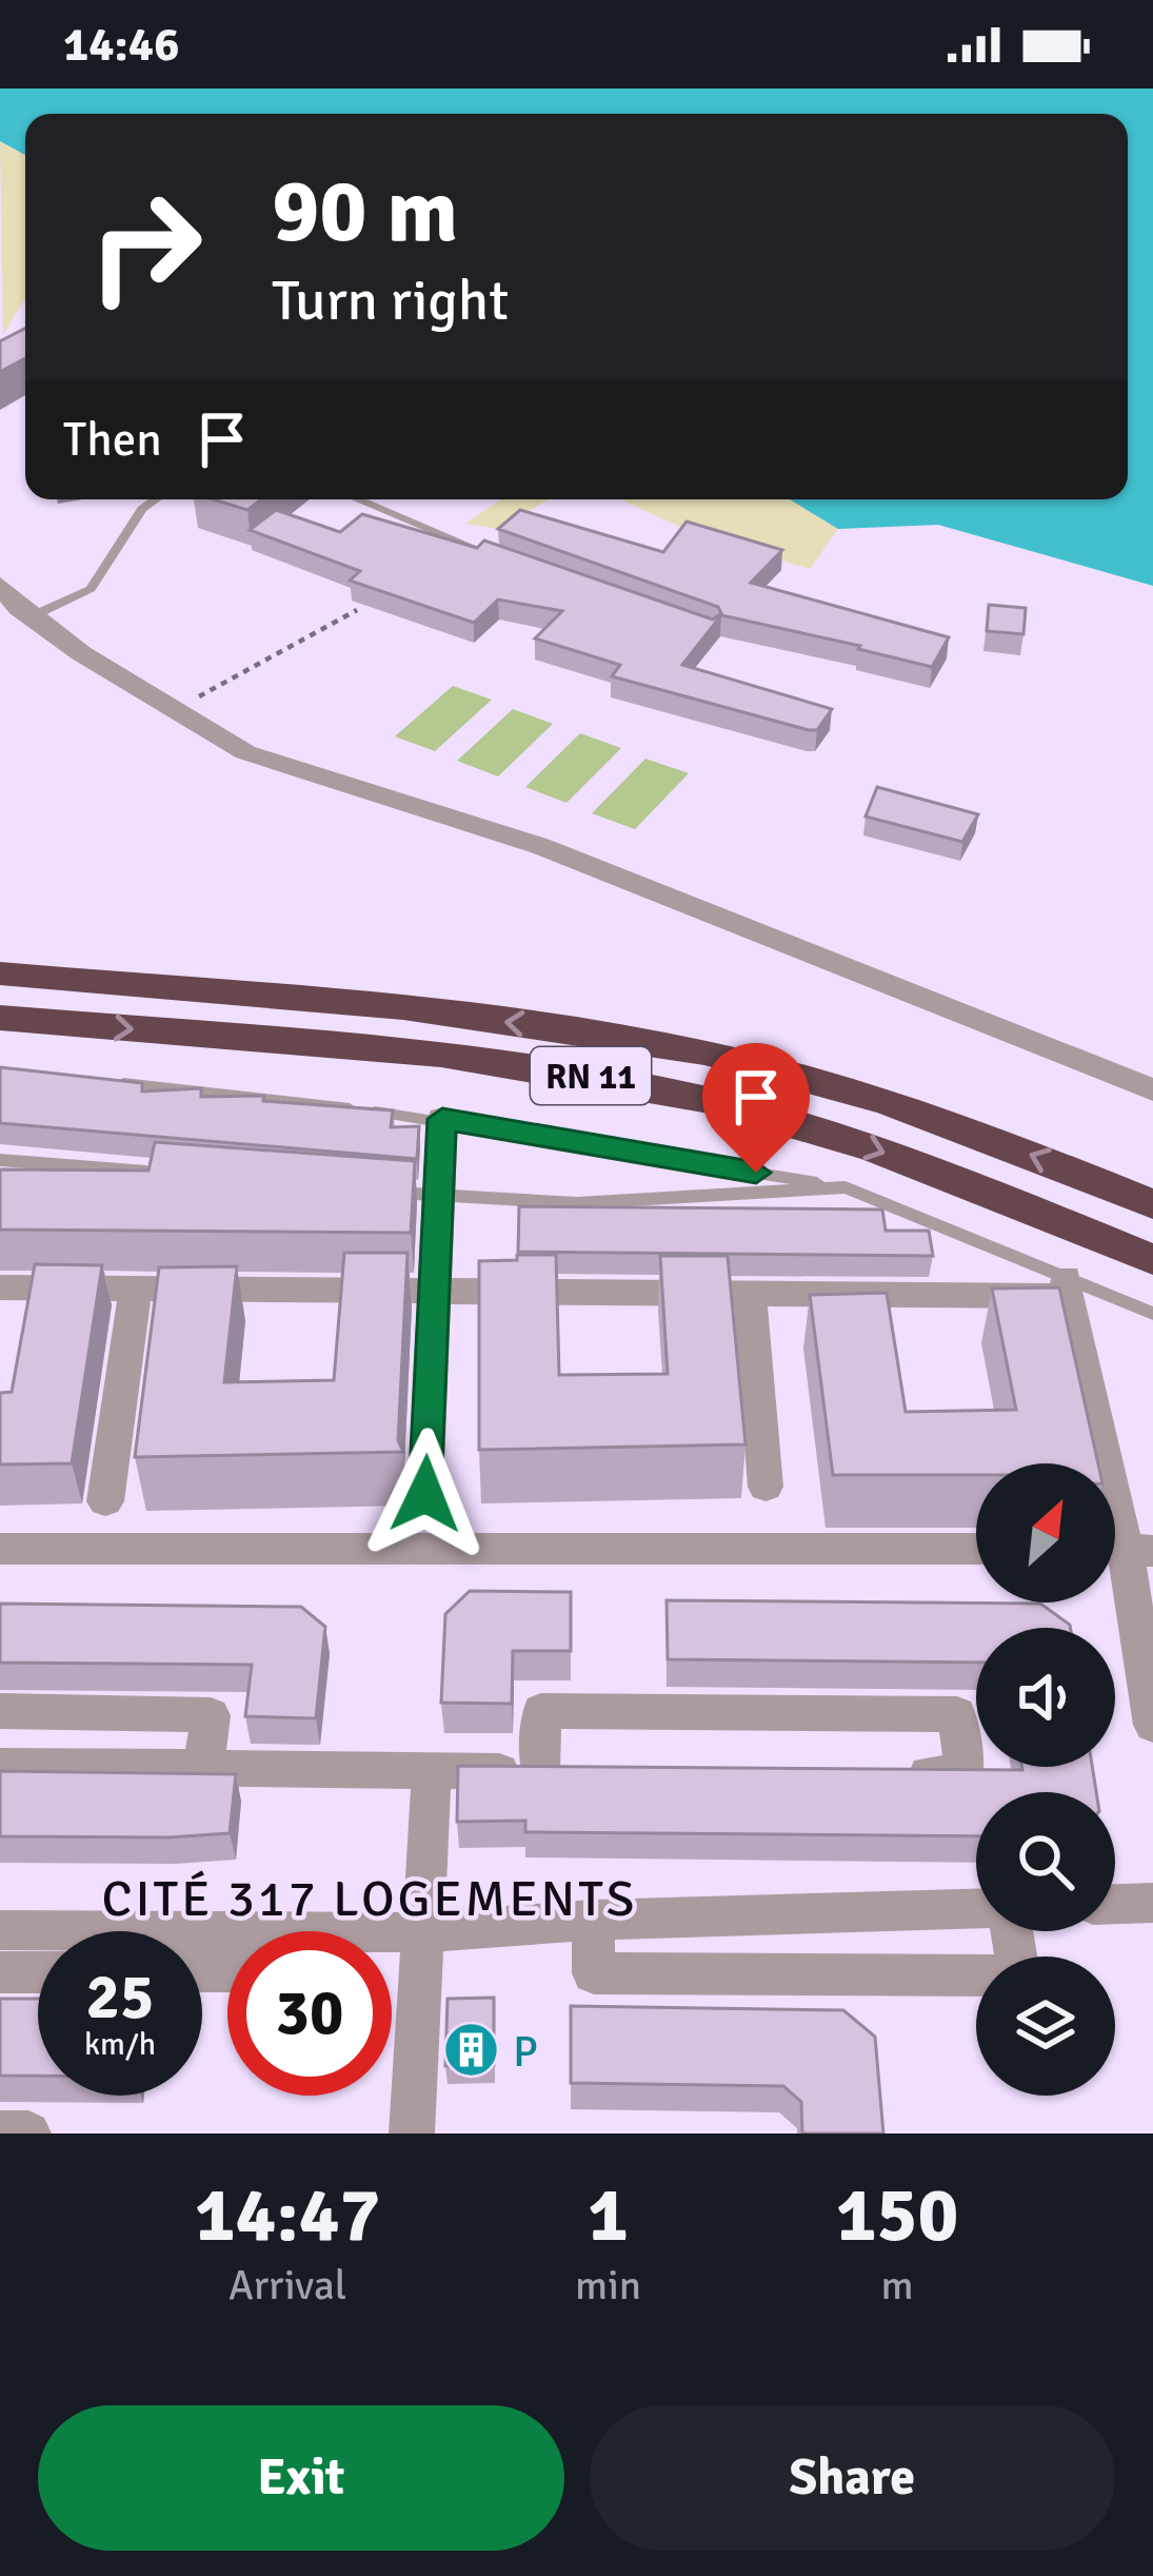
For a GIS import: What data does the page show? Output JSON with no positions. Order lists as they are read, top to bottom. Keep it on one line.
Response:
{"streets":{"highway":["RN 11"]},"districts":["CITÉ 317 LOGEMENTS"],"places":{"building":["P"]},"north":"top right","page":{"status":"14:46","turn":["90 m","Turn right"],"then":"Then","speed":"25 km/h","limit":"30","eta":["14:47","Arrival","1","min","150","m"],"buttons":["Exit","Share"]}}
